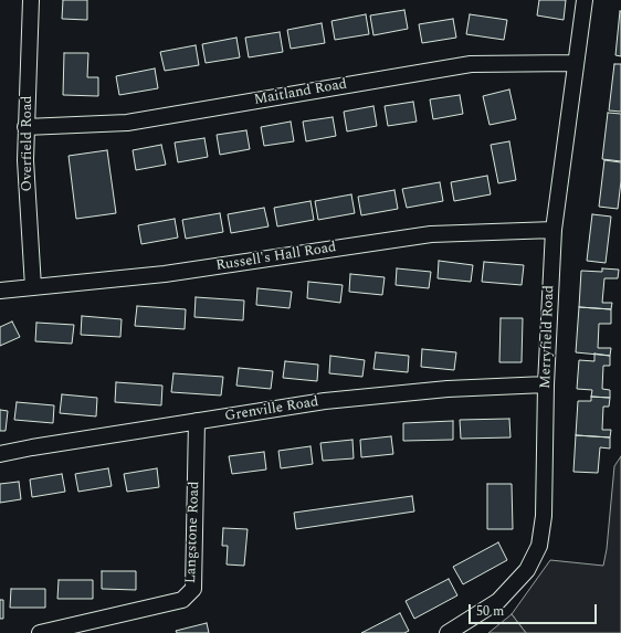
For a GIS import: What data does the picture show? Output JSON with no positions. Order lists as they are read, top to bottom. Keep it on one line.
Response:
{"streets":{"street":["Maitland Road","Overfield Road","Russell's Hall Road","Merryfield Road","Grenville Road","Langstone Road"]},"crossings":[["Maitland Road","Overfield Road"],["Maitland Road","Merryfield Road"],["Overfield Road","Russell's Hall Road"],["Russell's Hall Road","Merryfield Road"],["Merryfield Road","Grenville Road"],["Grenville Road","Langstone Road"]],"scale_bar":"50 m"}
